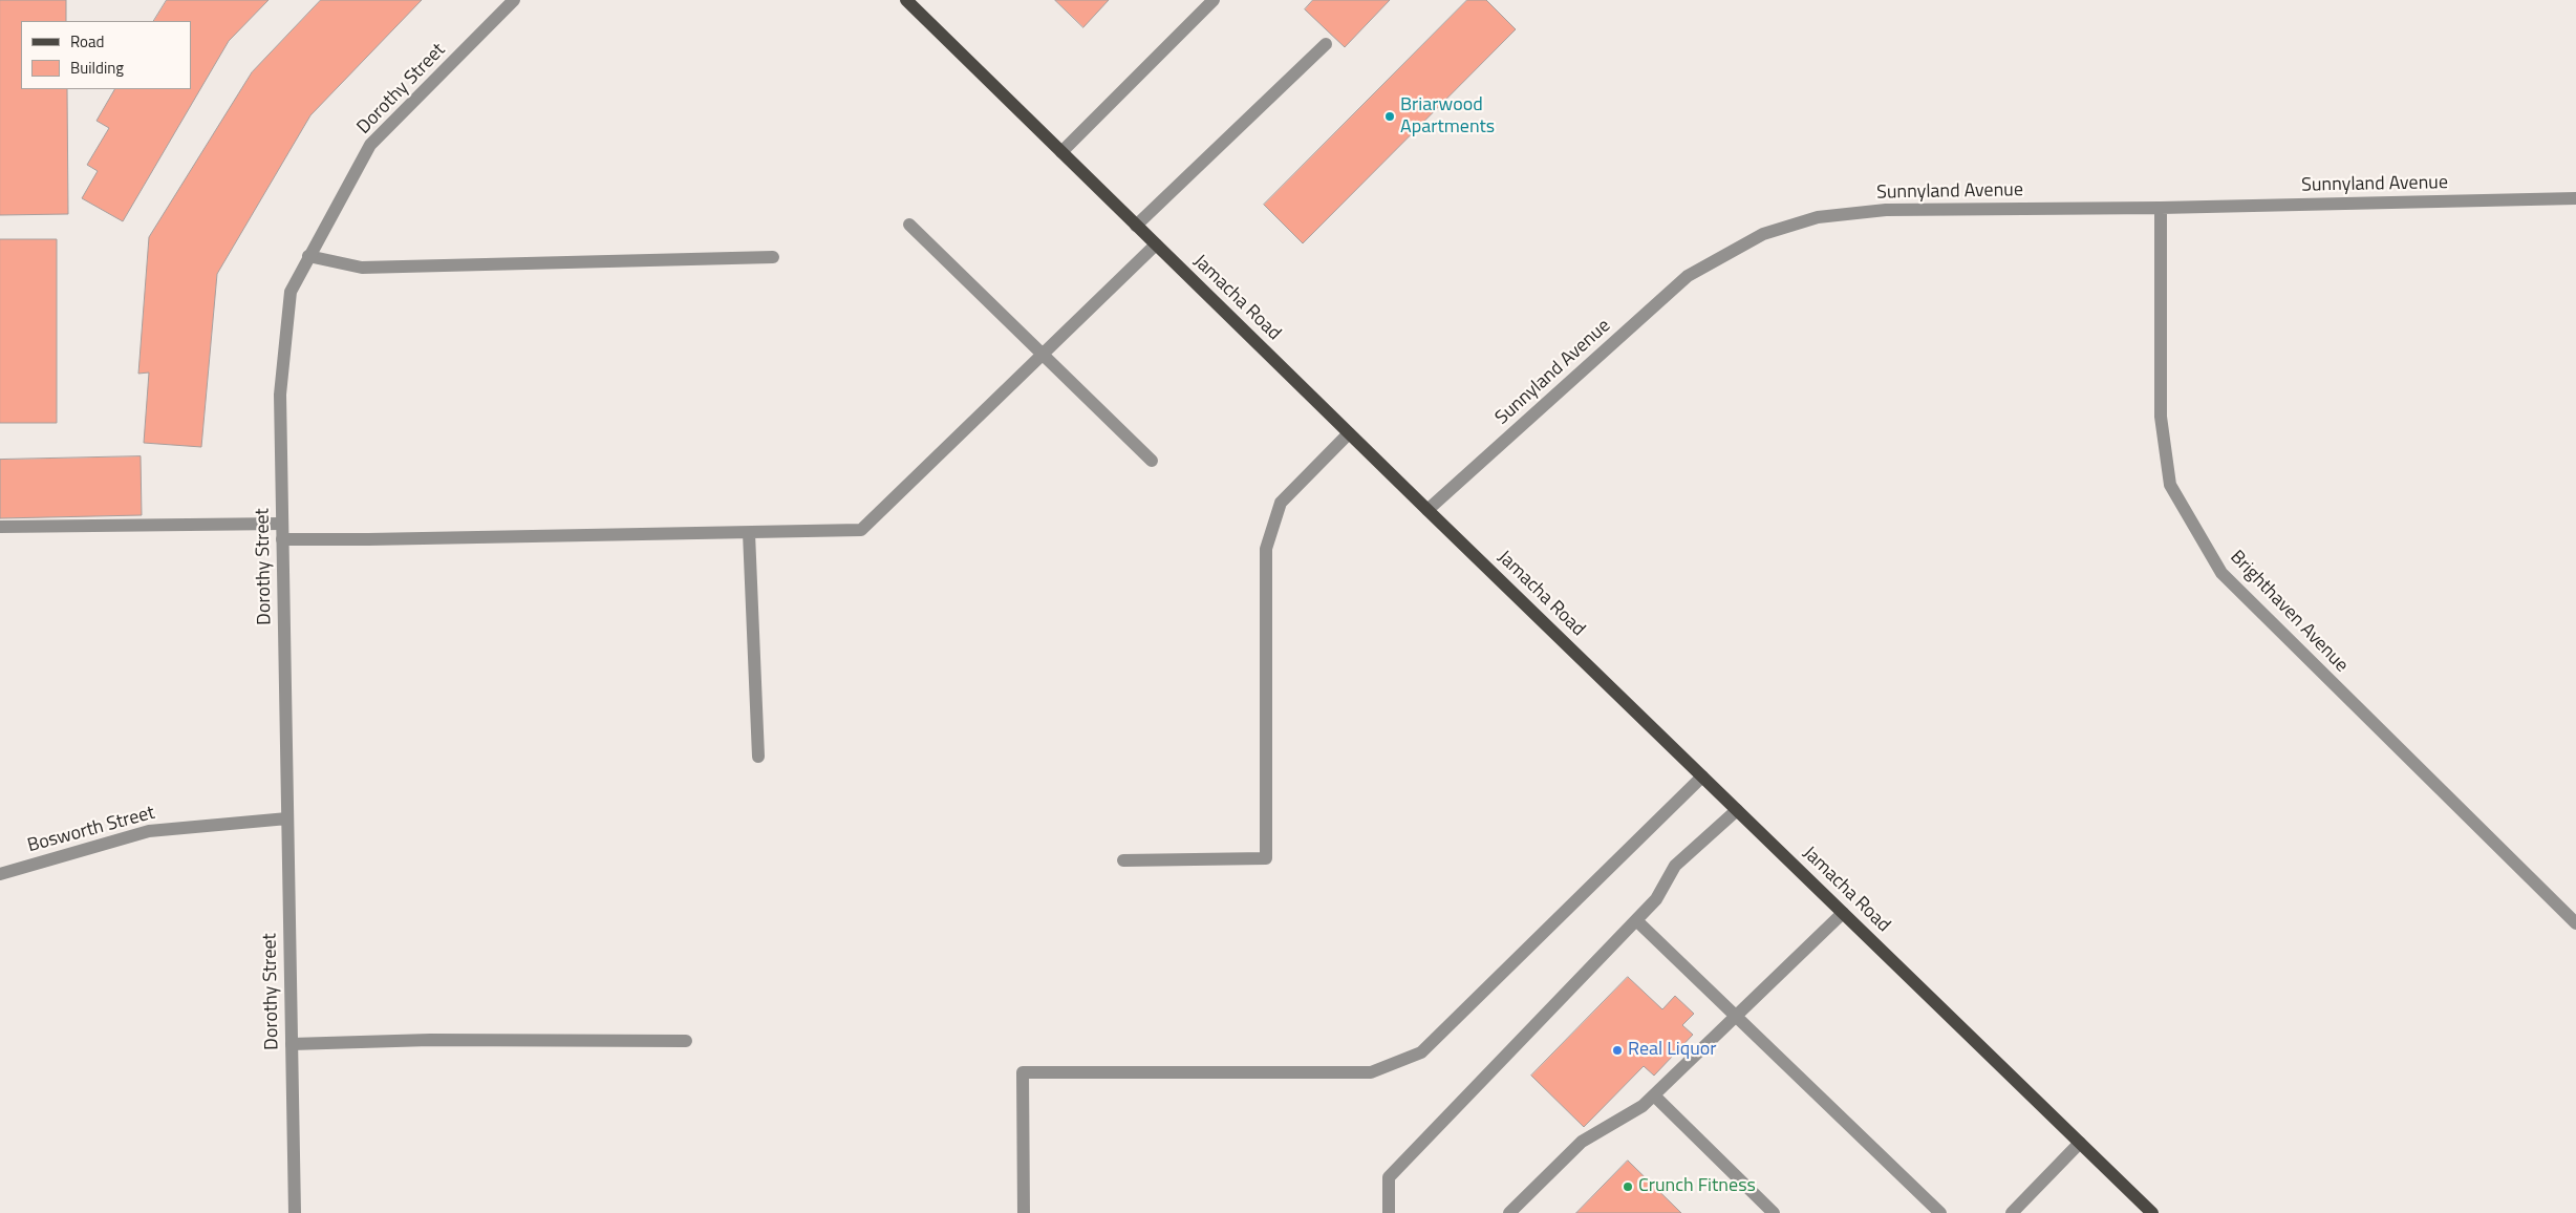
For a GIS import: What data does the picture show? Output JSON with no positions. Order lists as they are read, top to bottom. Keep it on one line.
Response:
{"streets":{"main road":["Jamacha Road"],"street":["Dorothy Street","Sunnyland Avenue","Brighthaven Avenue","Bosworth Street"]},"crossings":[["Dorothy Street","Bosworth Street"],["Sunnyland Avenue","Jamacha Road"],["Sunnyland Avenue","Brighthaven Avenue"]],"places":["Briarwood Apartments","Real Liquor","Crunch Fitness"],"legend":["Road","Building"]}
